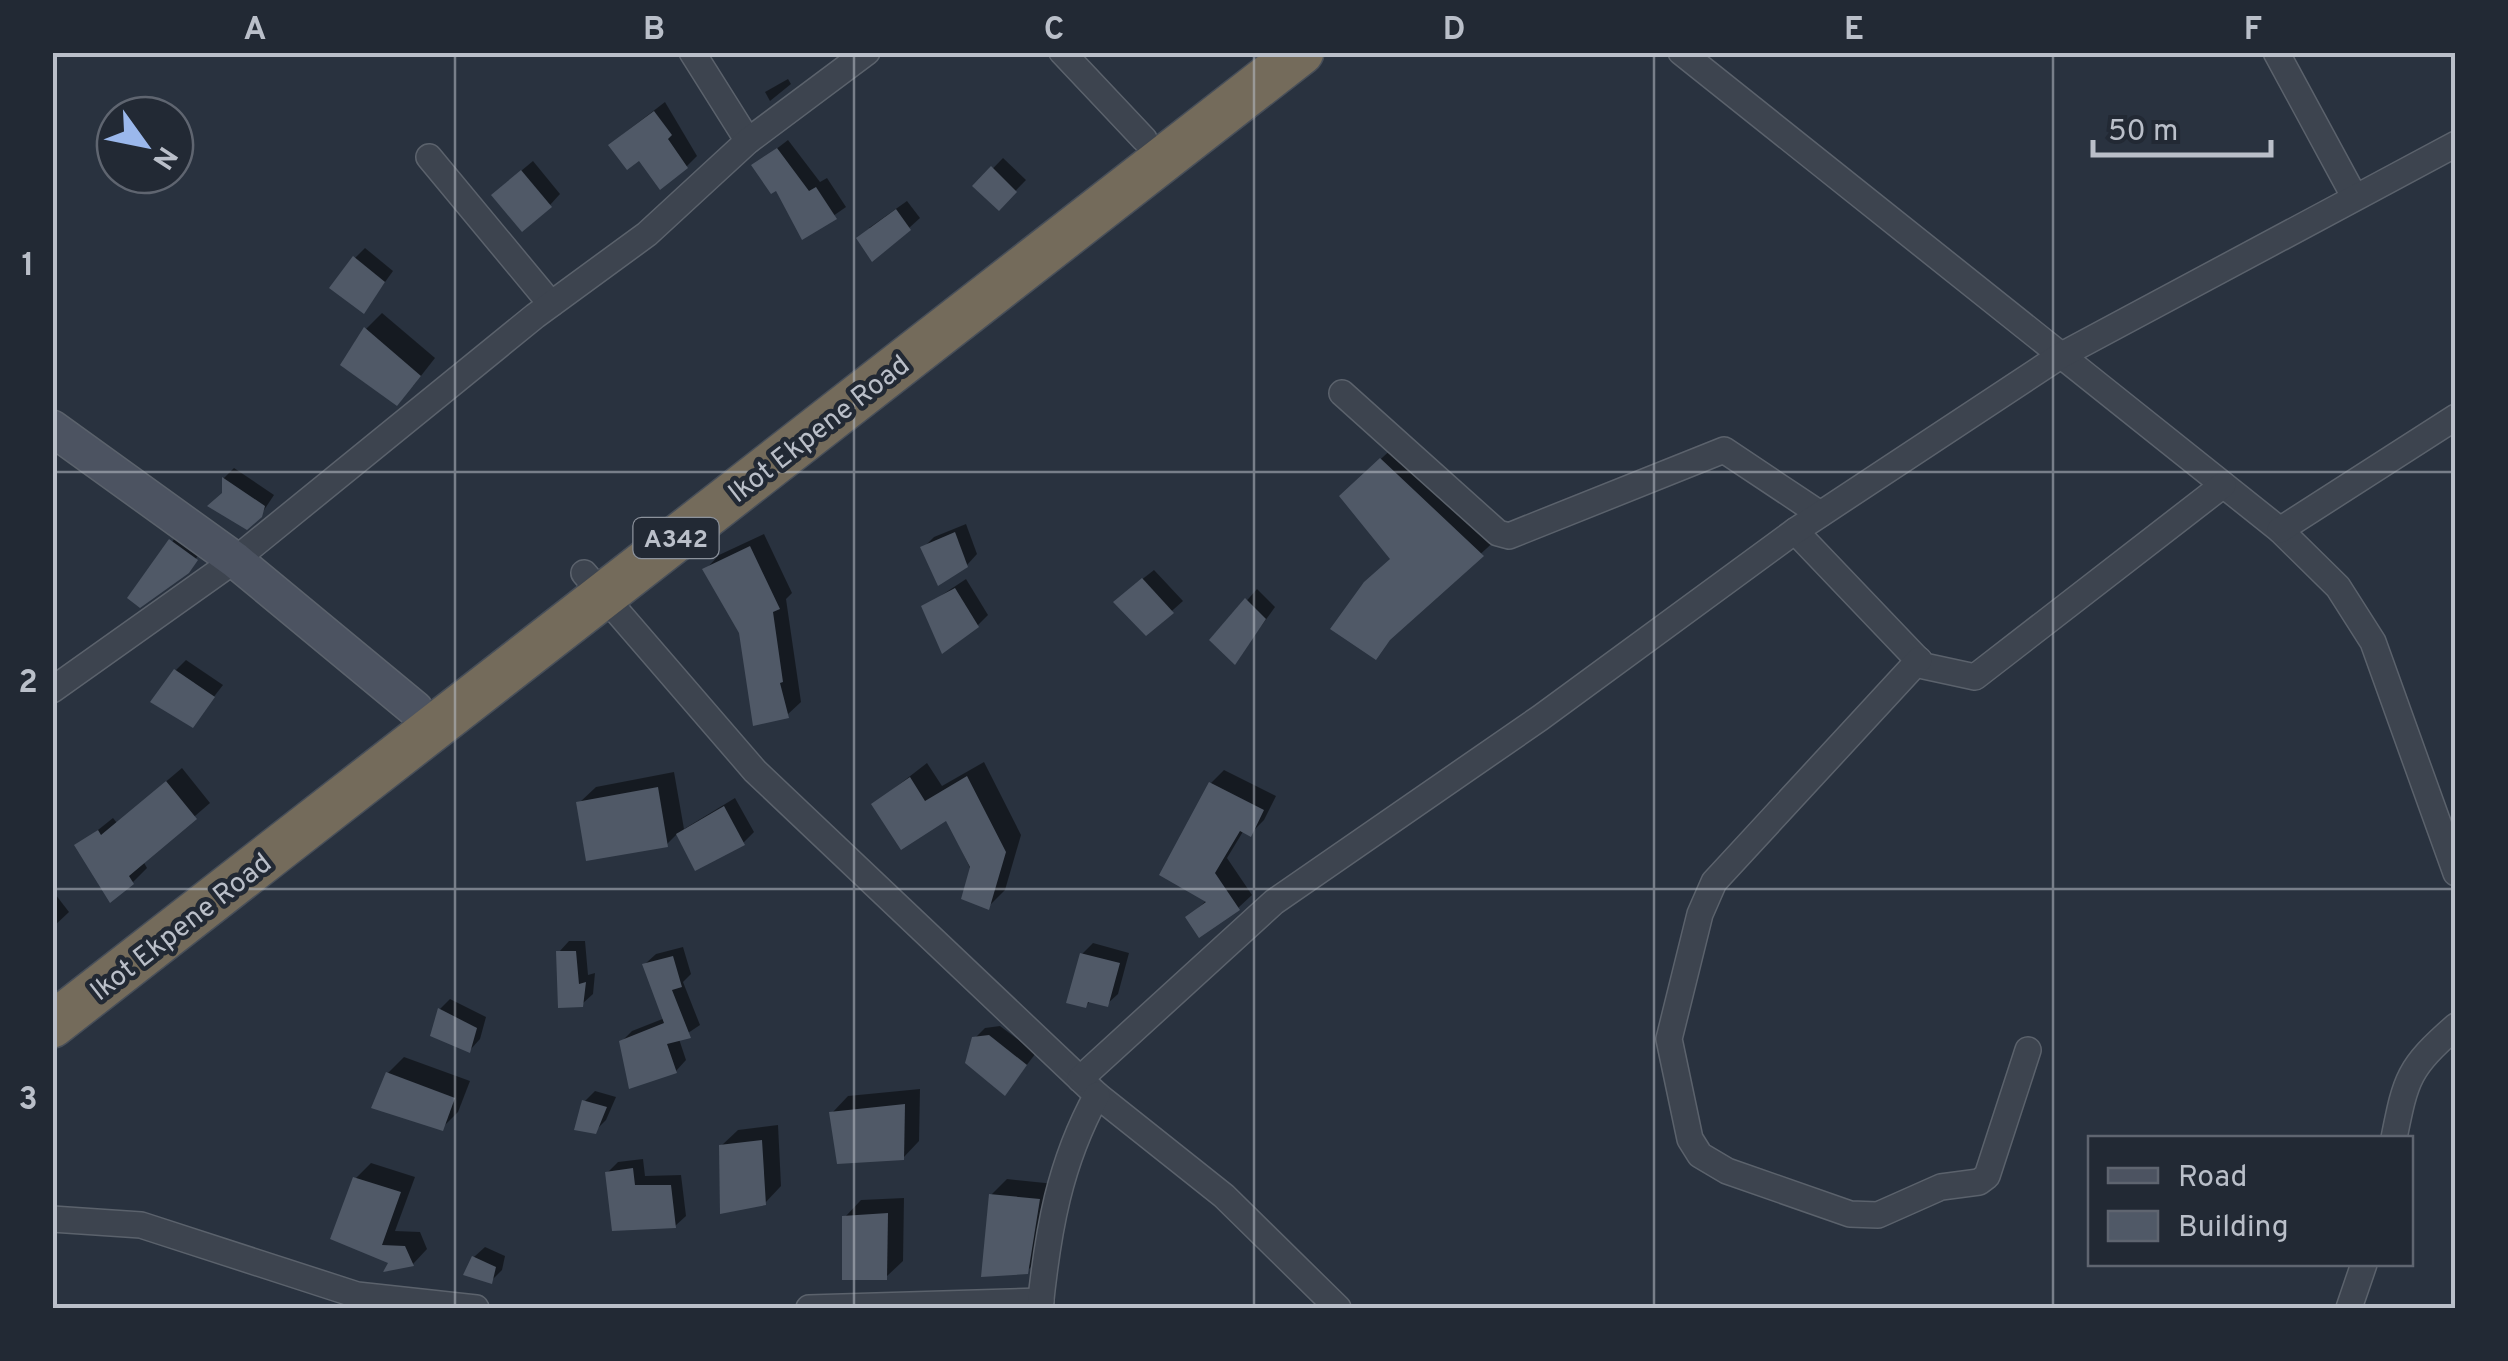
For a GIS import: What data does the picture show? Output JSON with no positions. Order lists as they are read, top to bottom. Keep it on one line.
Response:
{"streets":{"highway":["Ikot Ekpene Road","A342"]},"legend":["Road","Building"],"scale_bar":"50 m","north":"bottom right","grid":{"columns":["A","B","C","D","E","F"],"rows":["1","2","3"]}}
